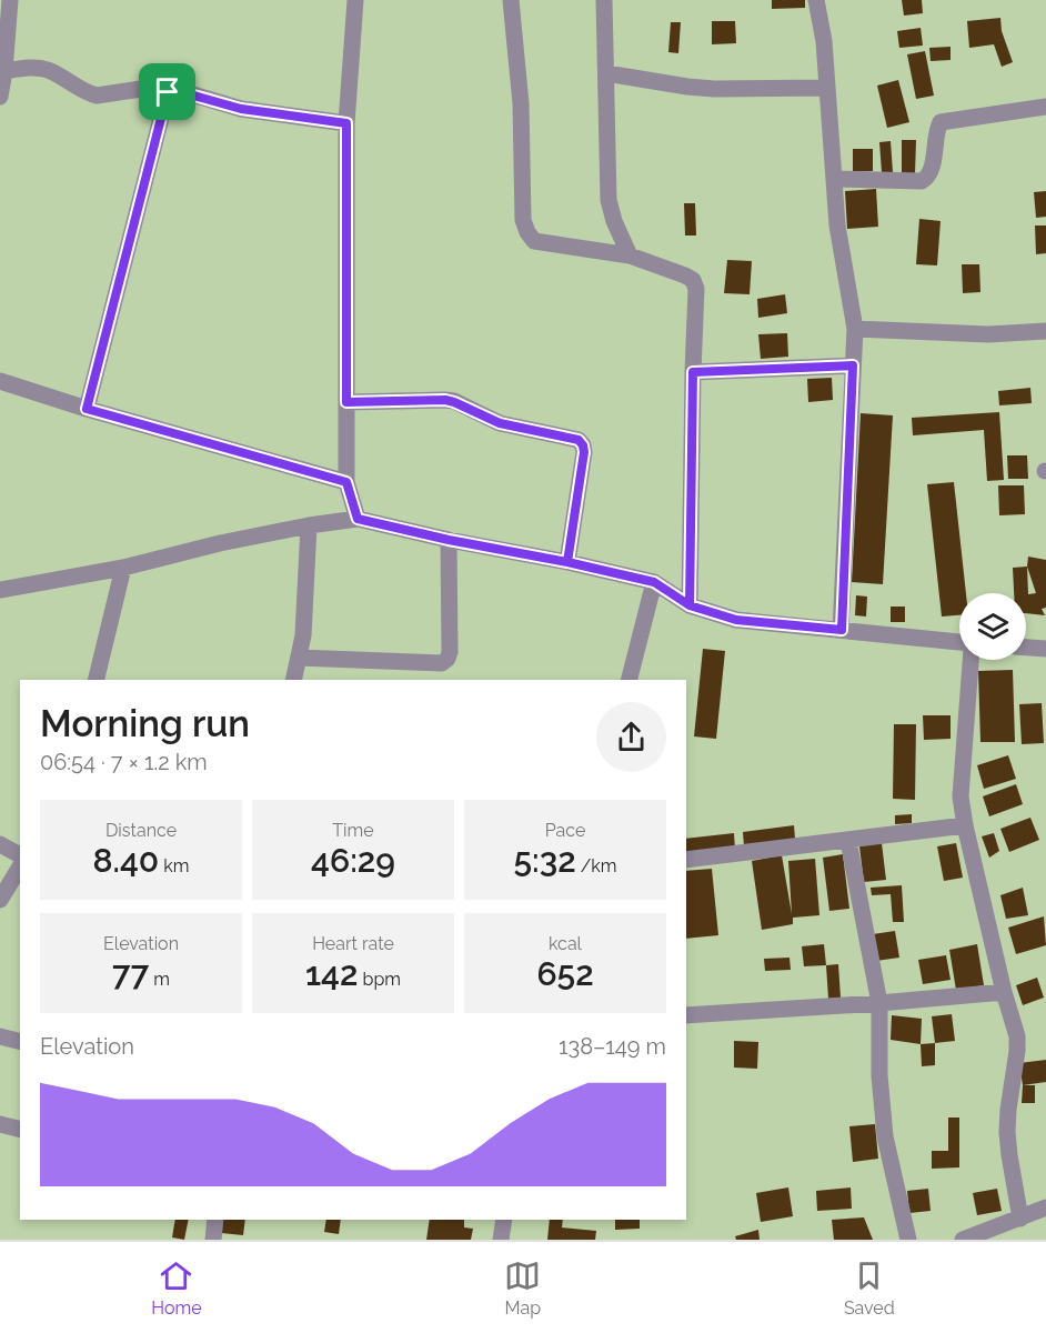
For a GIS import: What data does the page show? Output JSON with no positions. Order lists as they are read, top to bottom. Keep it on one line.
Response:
{"page":{"heading":["Morning run","06:54 · 7 × 1.2 km"],"stats":[["Distance","8.40 km"],["Time","46:29"],["Pace","5:32 /km"],["Elevation","77 m"],["Heart rate","142 bpm"],["kcal","652"]],"chart":["Elevation","138–149 m"],"tabs":["Home","Map","Saved"]}}
